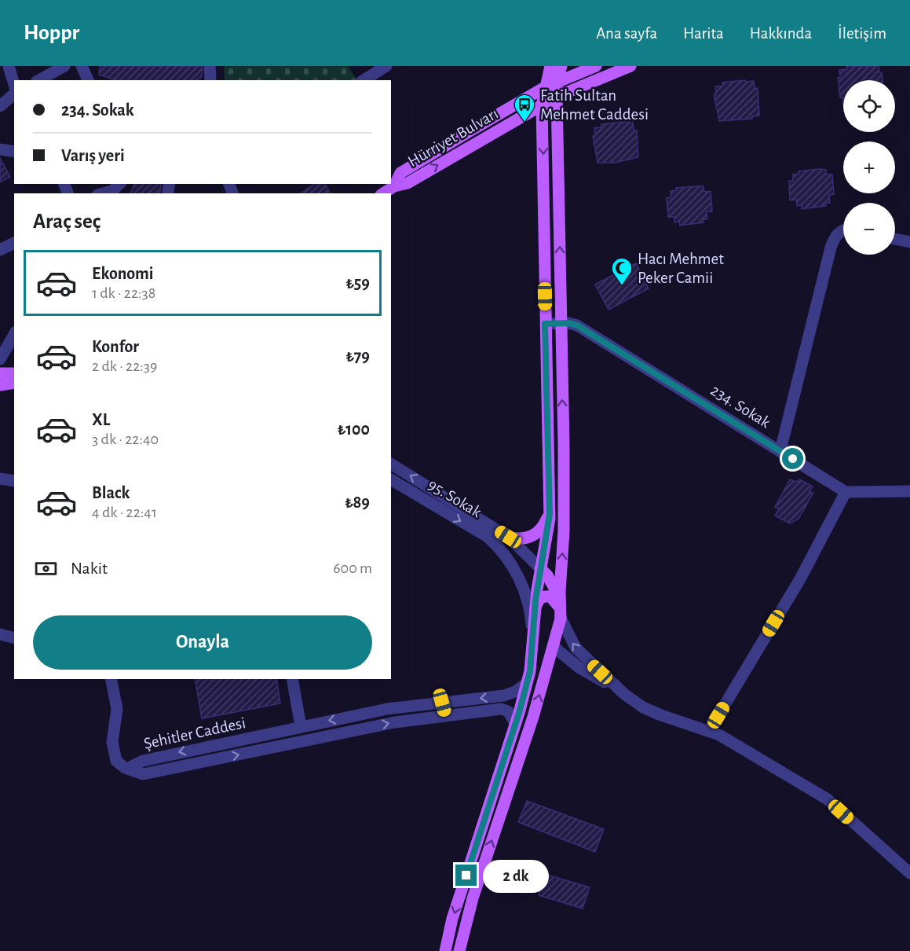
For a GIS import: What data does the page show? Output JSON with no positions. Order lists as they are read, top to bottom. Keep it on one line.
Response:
{"streets":{"main road":["Hürriyet Bulvarı"],"street":["234. Sokak","95. Sokak","Şehitler Caddesi"]},"places":{"bus stop":["Fatih Sultan Mehmet Caddesi"],"mosque":["Hacı Mehmet Peker Camii"]},"page":{"header":"Hoppr","nav":["Ana sayfa","Harita","Hakkında","İletişim"],"map_buttons":["+","−"],"banner":["234. Sokak","Varış yeri"],"heading":"Araç seç","list":[{"name":"Ekonomi","note":"1 dk · 22:38","value":"₺59"},{"name":"Konfor","note":"2 dk · 22:39","value":"₺79"},{"name":"XL","note":"3 dk · 22:40","value":"₺100"},{"name":"Black","note":"4 dk · 22:41","value":"₺89"}],"pay":["Nakit","600 m"],"buttons":"Onayla","bubble":"2 dk"}}
